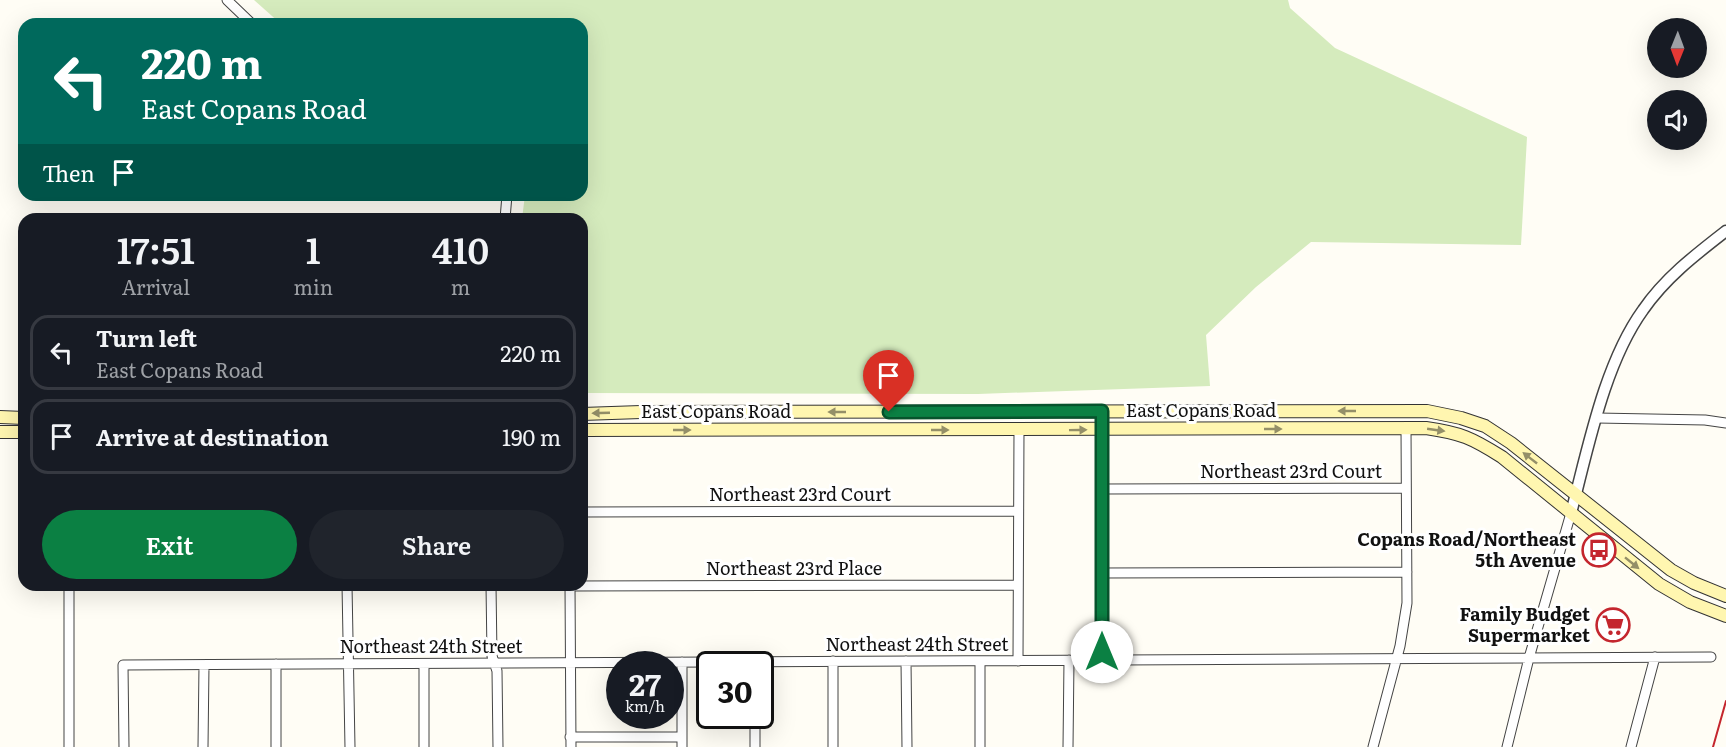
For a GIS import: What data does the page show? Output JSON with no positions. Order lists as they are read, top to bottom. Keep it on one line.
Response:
{"streets":{"main road":["East Copans Road"],"street":["Northeast 23rd Court","Northeast 23rd Place","Northeast 24th Street"]},"places":{"bus stop":["Copans Road/Northeast 5th Avenue"],"supermarket":["Family Budget Supermarket"]},"north":"bottom","page":{"turn":["220 m","East Copans Road"],"then":"Then","eta":["17:51","Arrival","1","min","410","m"],"list":[{"name":"Turn left","note":"East Copans Road","value":"220 m"},{"name":"Arrive at destination","value":"190 m"}],"buttons":["Exit","Share"],"speed":"27 km/h","limit":"30"}}
